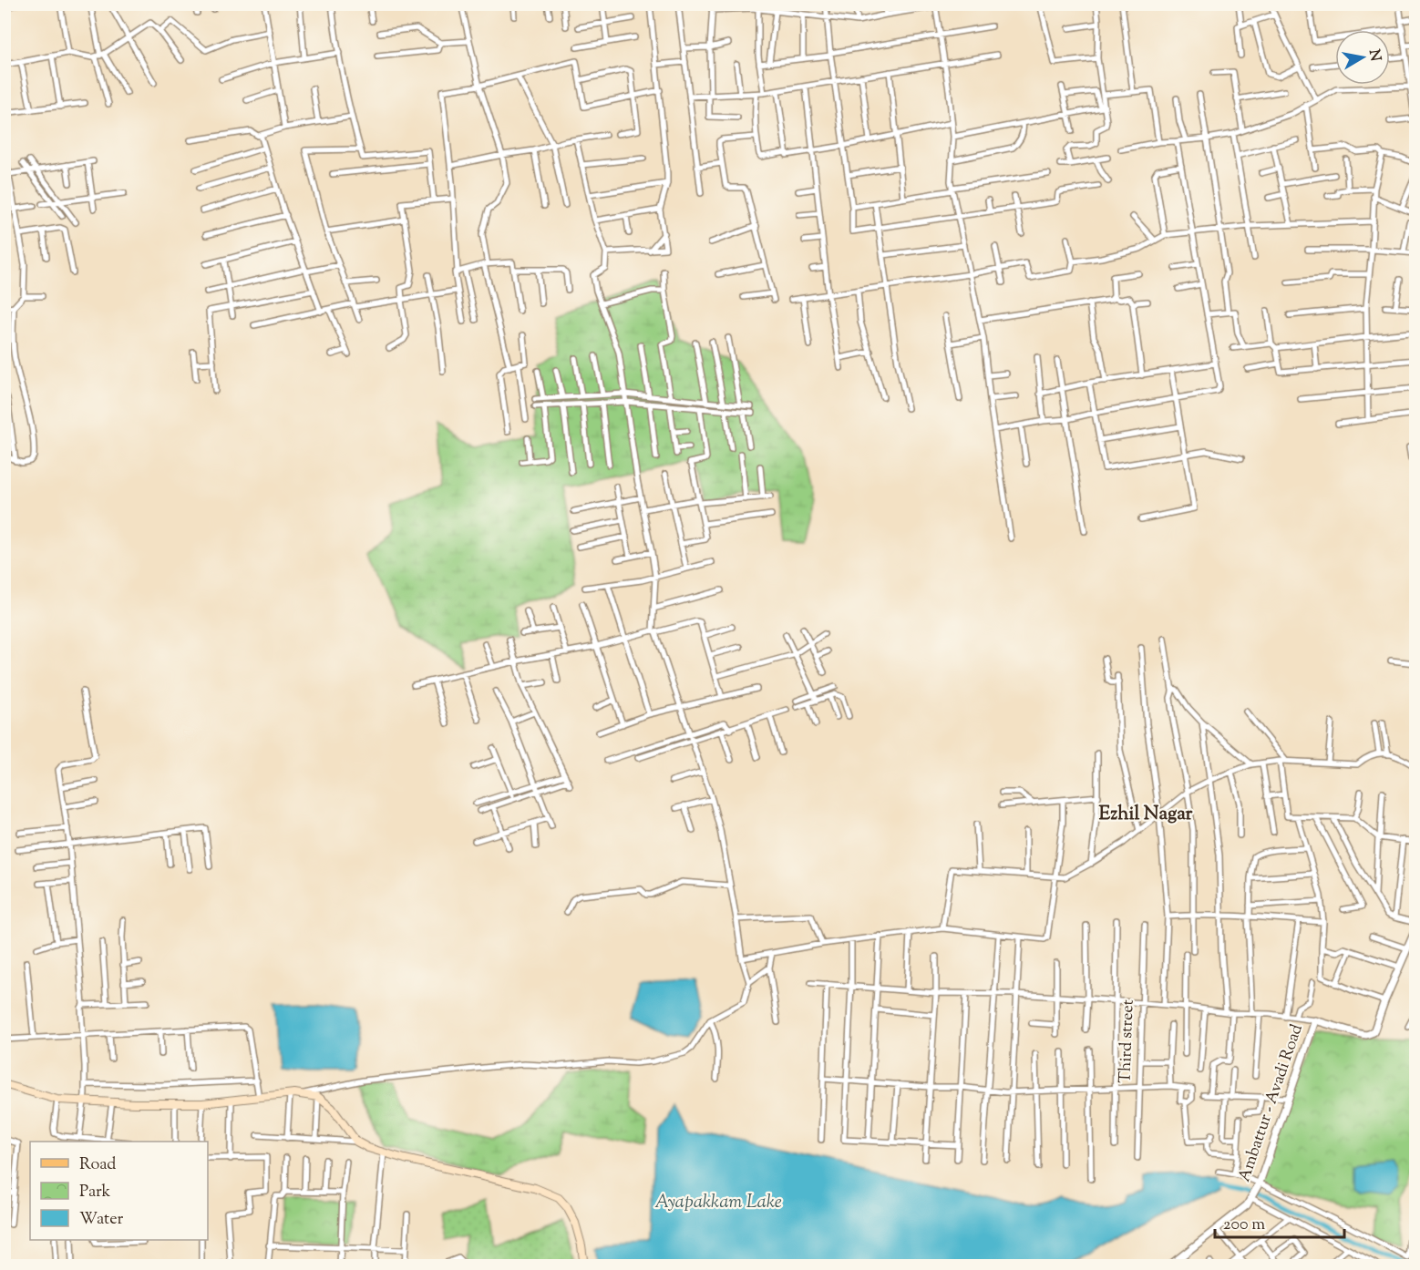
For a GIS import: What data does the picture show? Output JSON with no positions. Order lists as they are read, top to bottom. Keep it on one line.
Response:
{"streets":{"street":["Third street","Ambattur - Avadi Road"]},"districts":["Ezhil Nagar"],"water":["Ayapakkam Lake"],"legend":["Road","Park","Water"],"scale_bar":"200 m","north":"right"}
